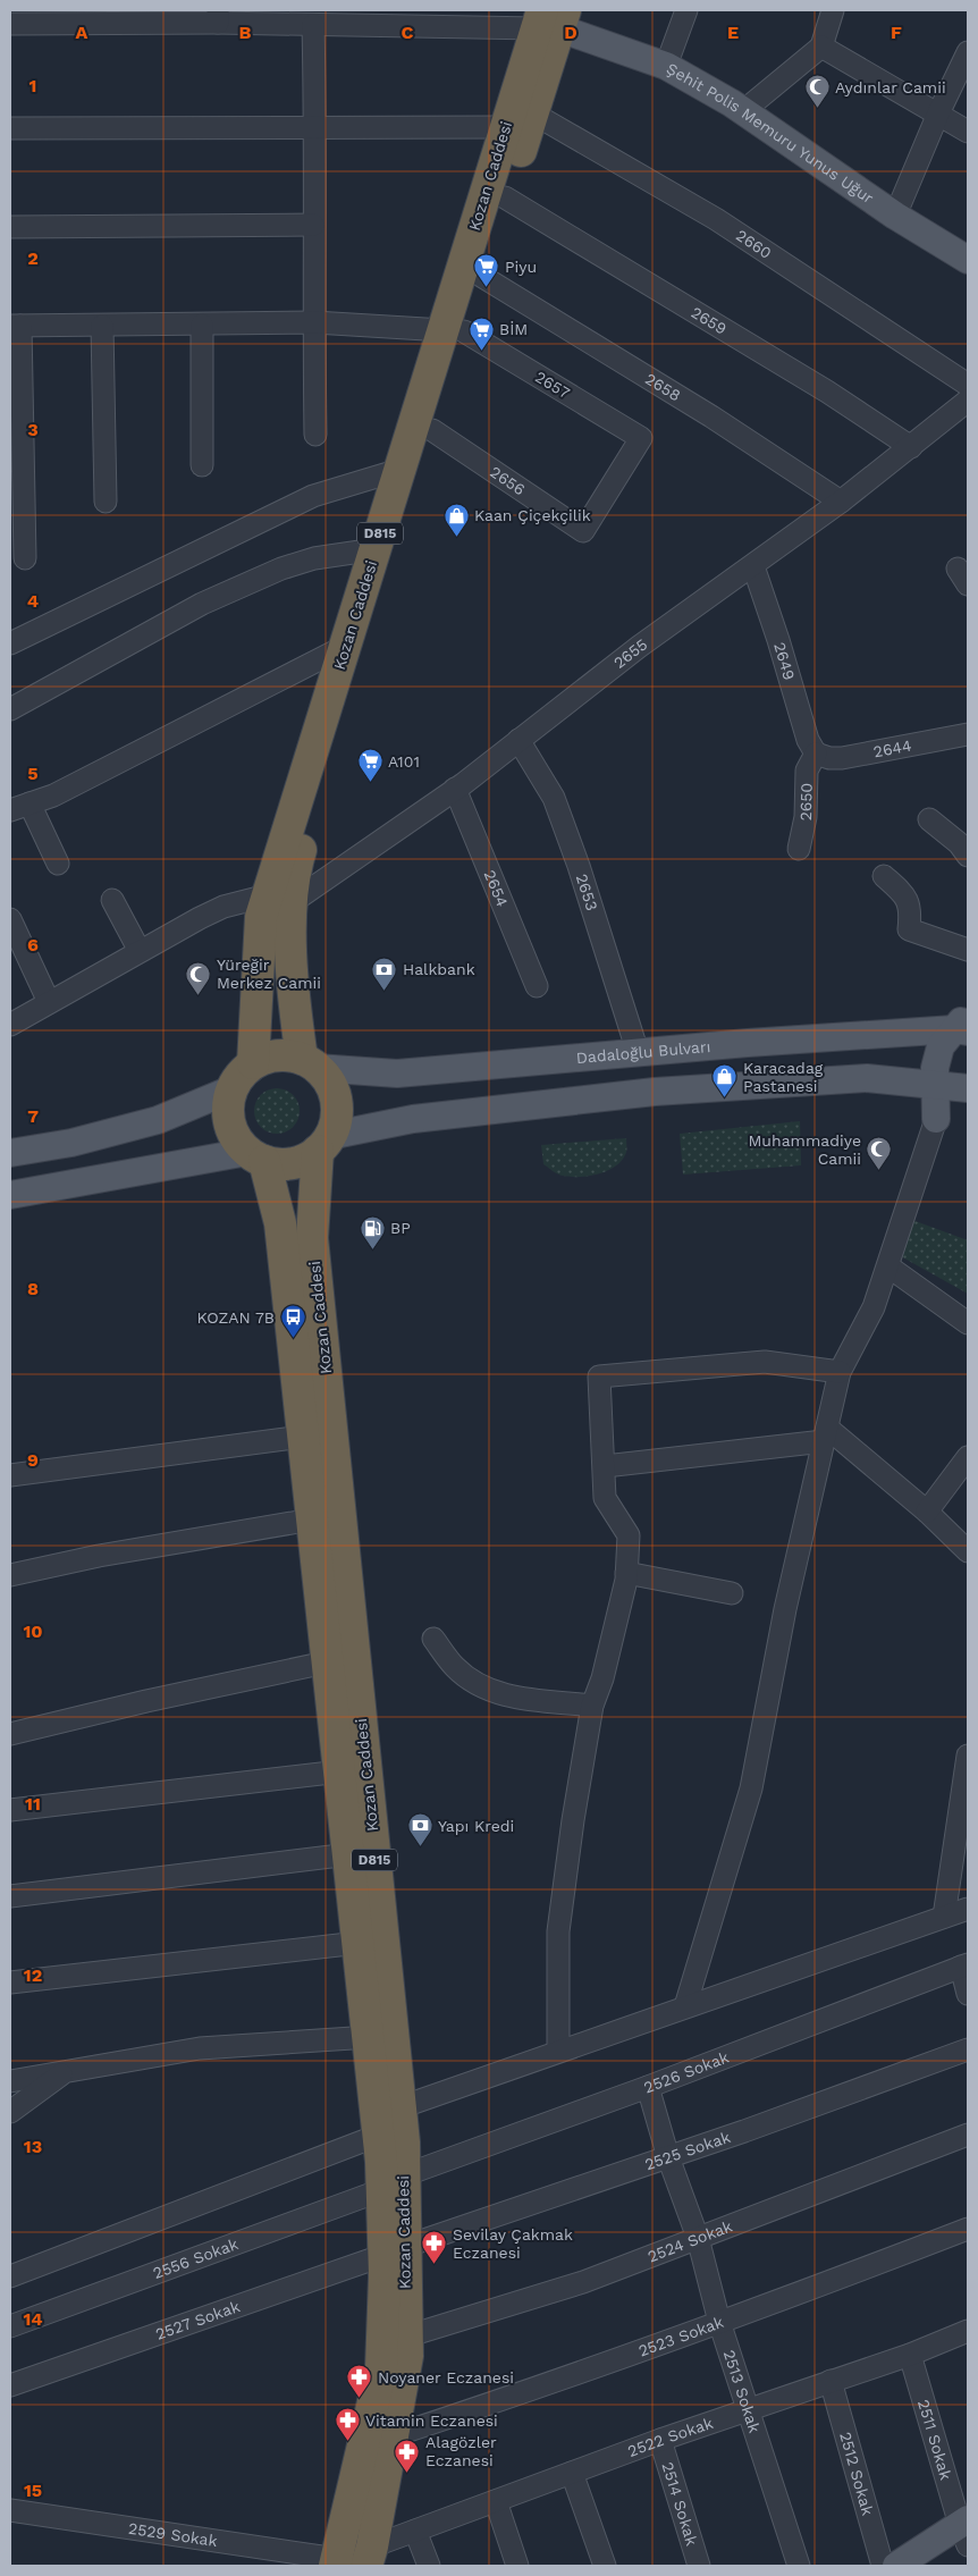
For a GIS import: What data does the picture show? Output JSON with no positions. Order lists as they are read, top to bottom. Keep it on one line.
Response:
{"streets":{"highway":["Kozan Caddesi","D815"],"main road":["Şehit Polis Memuru Yunus Uğur","Dadaloğlu Bulvarı"],"street":["2660","2659","2657","2658","2656","2655","2649","2644","2650","2654","2653","2526 Sokak","2525 Sokak","2524 Sokak","2556 Sokak","2527 Sokak","2523 Sokak","2513 Sokak","2522 Sokak","2511 Sokak","2512 Sokak","2514 Sokak","2529 Sokak"]},"crossings":[["Şehit Polis Memuru Yunus Uğur","Kozan Caddesi"],["Kozan Caddesi","2660"],["Kozan Caddesi","2659"],["Kozan Caddesi","2657"],["Kozan Caddesi","2658"],["Kozan Caddesi","2656"],["Kozan Caddesi","2655"],["Kozan Caddesi","Dadaloğlu Bulvarı"],["Kozan Caddesi","2526 Sokak"],["Kozan Caddesi","2525 Sokak"],["Kozan Caddesi","2524 Sokak"],["Kozan Caddesi","2556 Sokak"],["Kozan Caddesi","2527 Sokak"],["Kozan Caddesi","2523 Sokak"],["Kozan Caddesi","2522 Sokak"],["Kozan Caddesi","2529 Sokak"],["2659","2655"],["2657","2656"],["2658","2655"],["2655","2649"],["2655","2654"],["2655","2653"],["2649","2644"],["2649","2650"],["2644","2650"],["2653","Dadaloğlu Bulvarı"],["2526 Sokak","2556 Sokak"],["2526 Sokak","2513 Sokak"],["2525 Sokak","2527 Sokak"],["2525 Sokak","2513 Sokak"],["2524 Sokak","2513 Sokak"],["2523 Sokak","2513 Sokak"],["2513 Sokak","2522 Sokak"],["2522 Sokak","2511 Sokak"],["2522 Sokak","2512 Sokak"],["2522 Sokak","2514 Sokak"]],"places":{"mosque":["Aydınlar Camii","Yüreğir Merkez Camii","Muhammadiye Camii"],"supermarket":["Piyu","BİM","A101"],"shop":["Kaan Çiçekçilik","Karacadag Pastanesi"],"bank":["Halkbank","Yapı Kredi"],"fuel station":["BP"],"bus stop":["KOZAN 7B"],"pharmacy":["Sevilay Çakmak Eczanesi","Noyaner Eczanesi","Vitamin Eczanesi","Alagözler Eczanesi"]},"grid":{"columns":["A","B","C","D","E","F"],"rows":["1","2","3","4","5","6","7","8","9","10","11","12","13","14","15"]}}
